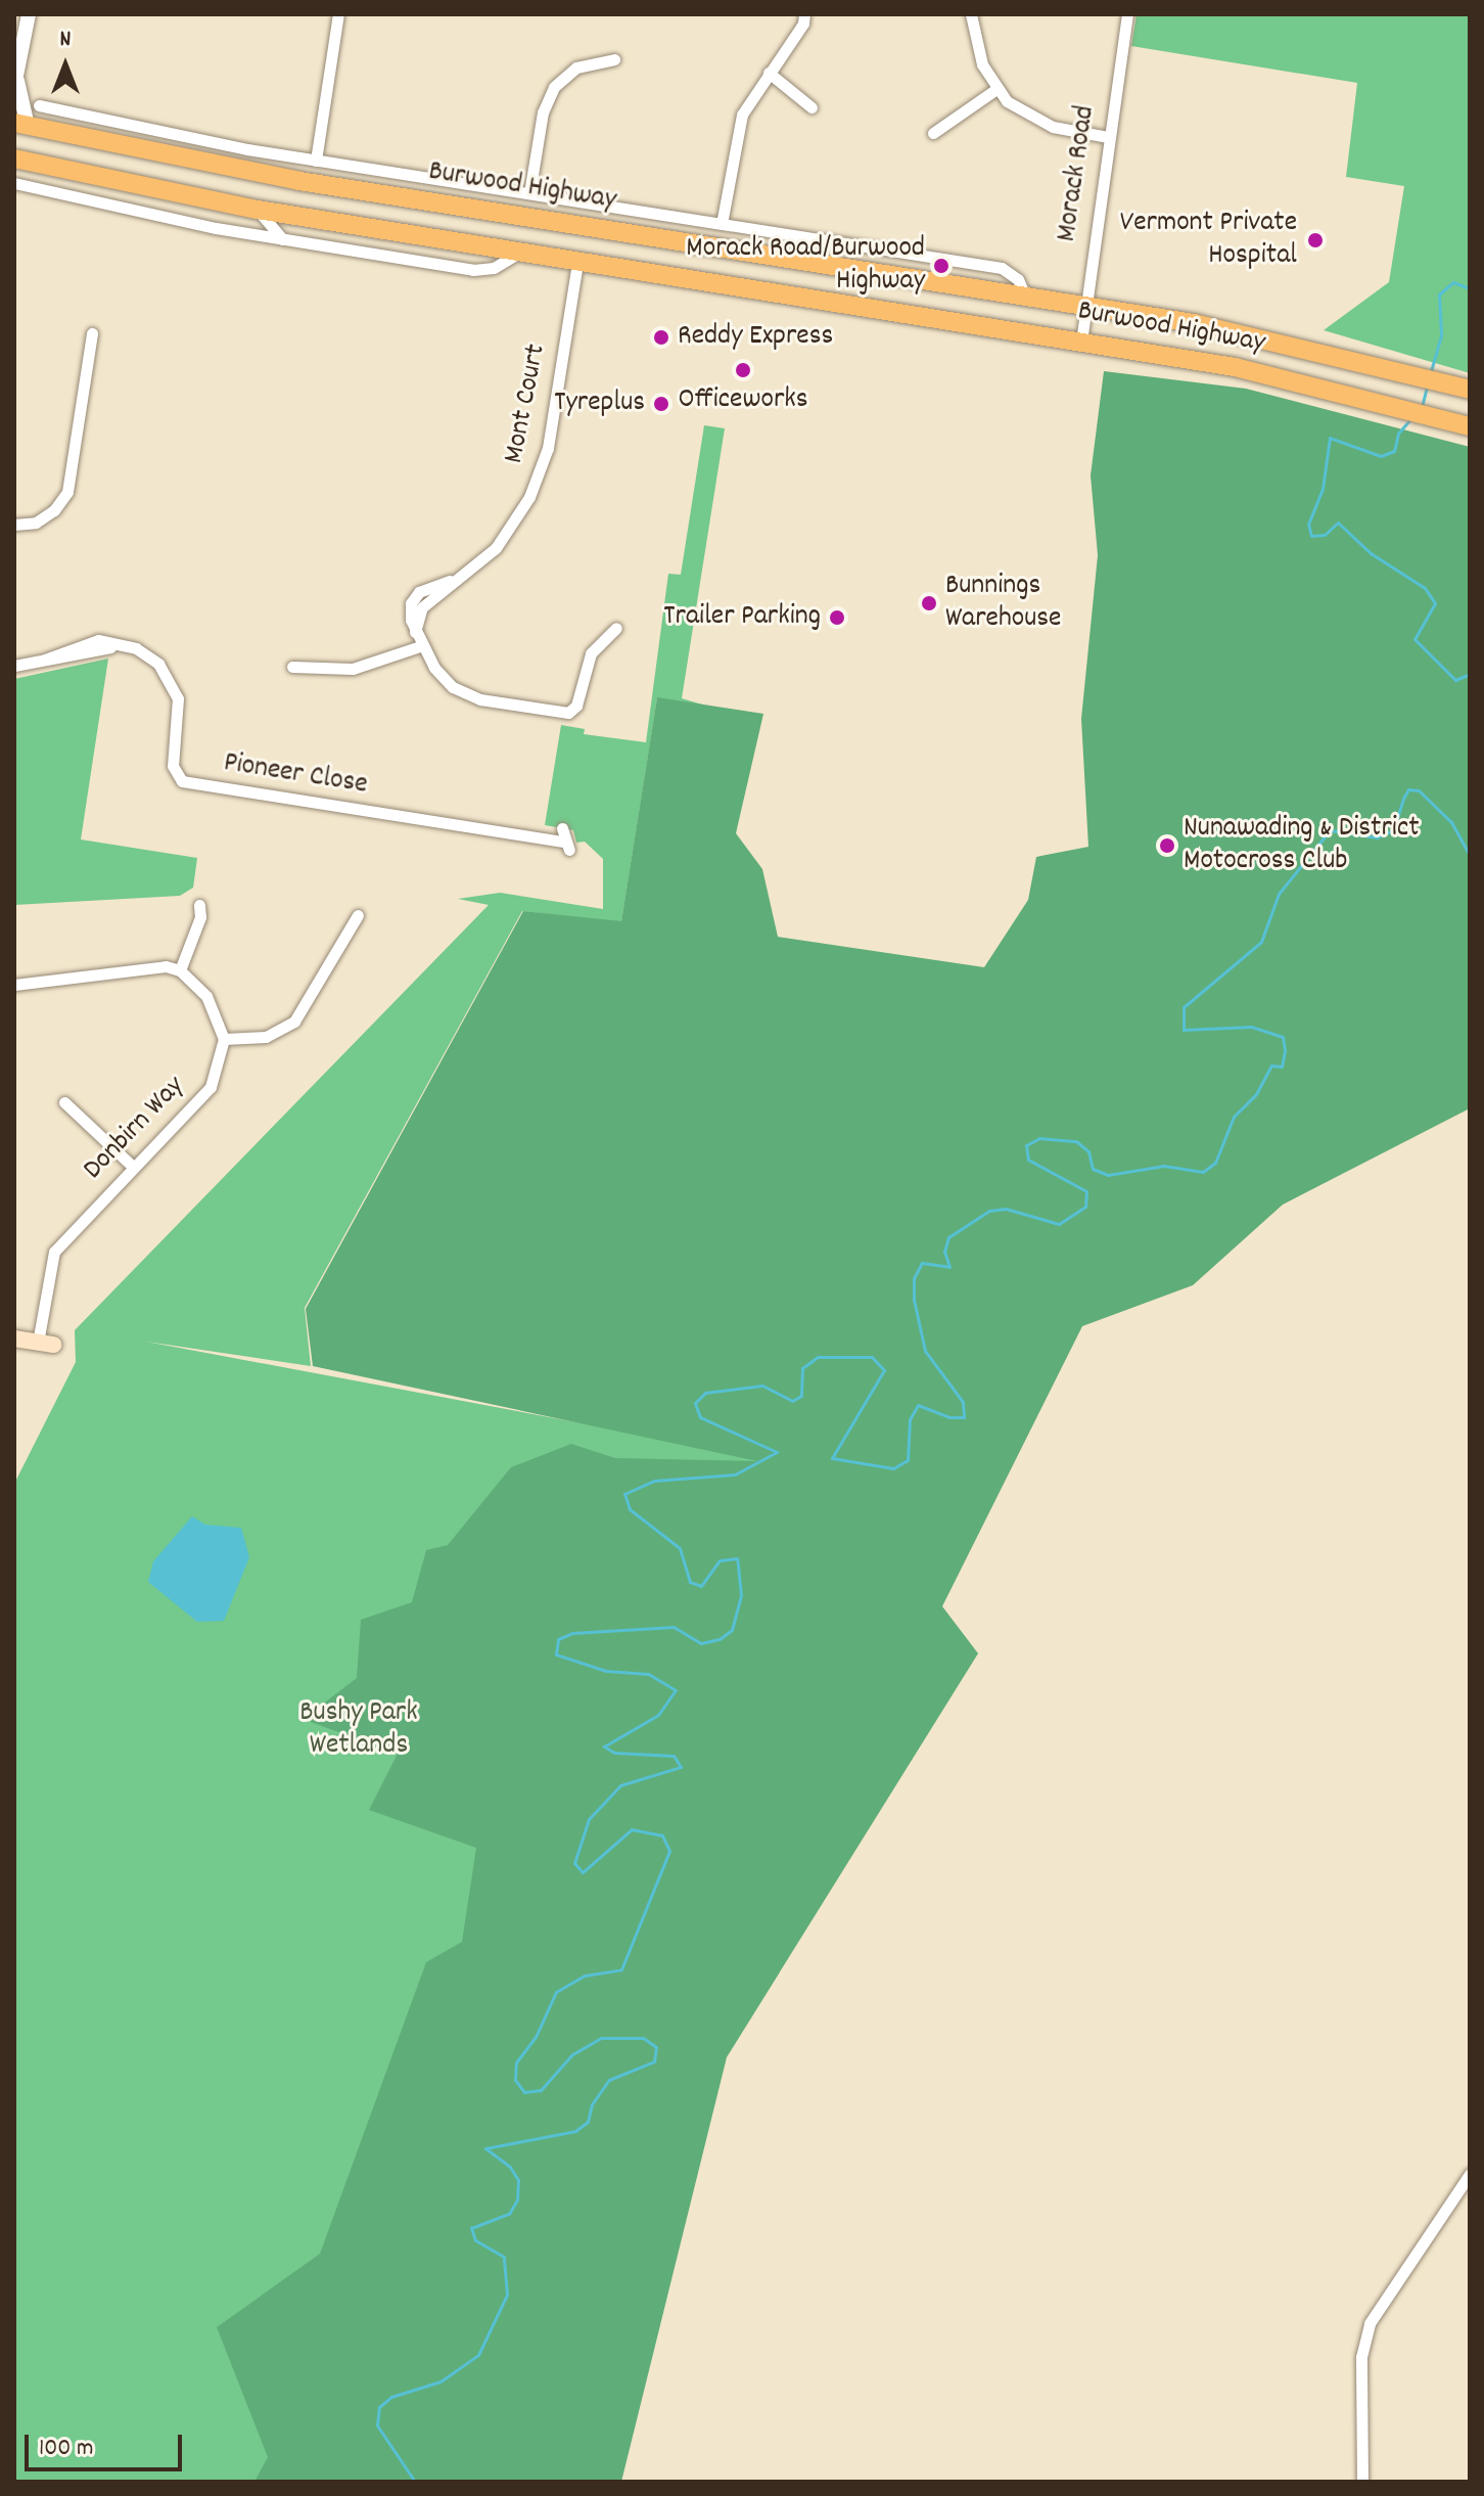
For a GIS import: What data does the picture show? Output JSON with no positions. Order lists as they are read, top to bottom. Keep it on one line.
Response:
{"streets":{"highway":["Burwood Highway"],"street":["Morack Road","Mont Court","Pioneer Close","Donbirn Way"]},"crossings":[["Morack Road","Burwood Highway"],["Burwood Highway","Mont Court"]],"parks":["Bushy Park Wetlands"],"places":["Vermont Private Hospital","Morack Road/Burwood Highway","Reddy Express","Officeworks","Tyreplus","Bunnings Warehouse","Trailer Parking","Nunawading & District Motocross Club"],"scale_bar":"100 m","north":"top"}
